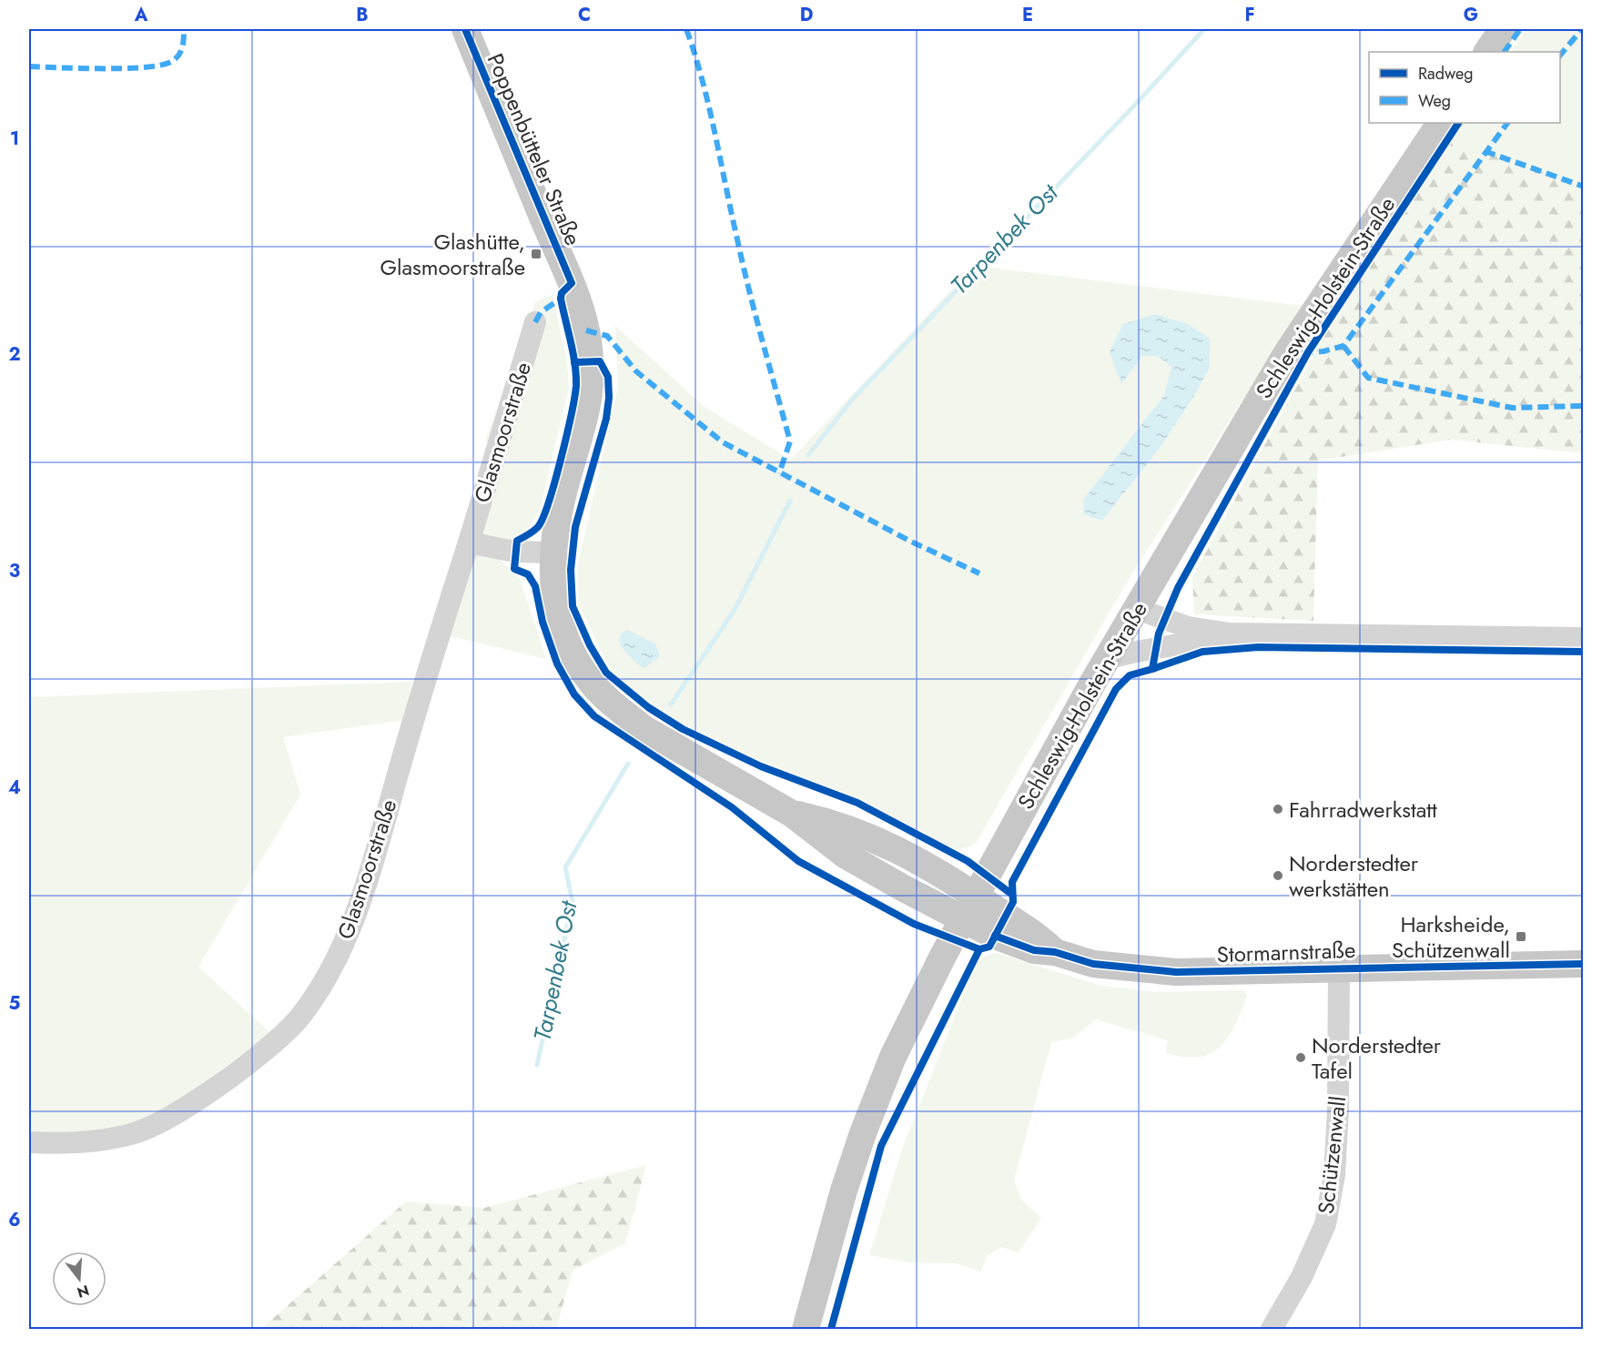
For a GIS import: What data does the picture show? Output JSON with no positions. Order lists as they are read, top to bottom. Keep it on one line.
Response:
{"streets":{"main road":["Poppenbütteler Straße","Schleswig-Holstein-Straße","Stormarnstraße"],"street":["Glasmoorstraße","Schützenwall"]},"crossings":[["Poppenbütteler Straße","Schleswig-Holstein-Straße"],["Poppenbütteler Straße","Stormarnstraße"],["Schleswig-Holstein-Straße","Stormarnstraße"],["Stormarnstraße","Schützenwall"]],"water":["Tarpenbek Ost"],"places":{"transit":["Glashütte, Glasmoorstraße","Harksheide, Schützenwall"],"other":["Fahrradwerkstatt","Norderstedter werkstätten","Norderstedter Tafel"]},"legend":["Radweg","Weg"],"north":"bottom","grid":{"columns":["A","B","C","D","E","F","G"],"rows":["1","2","3","4","5","6"]}}
